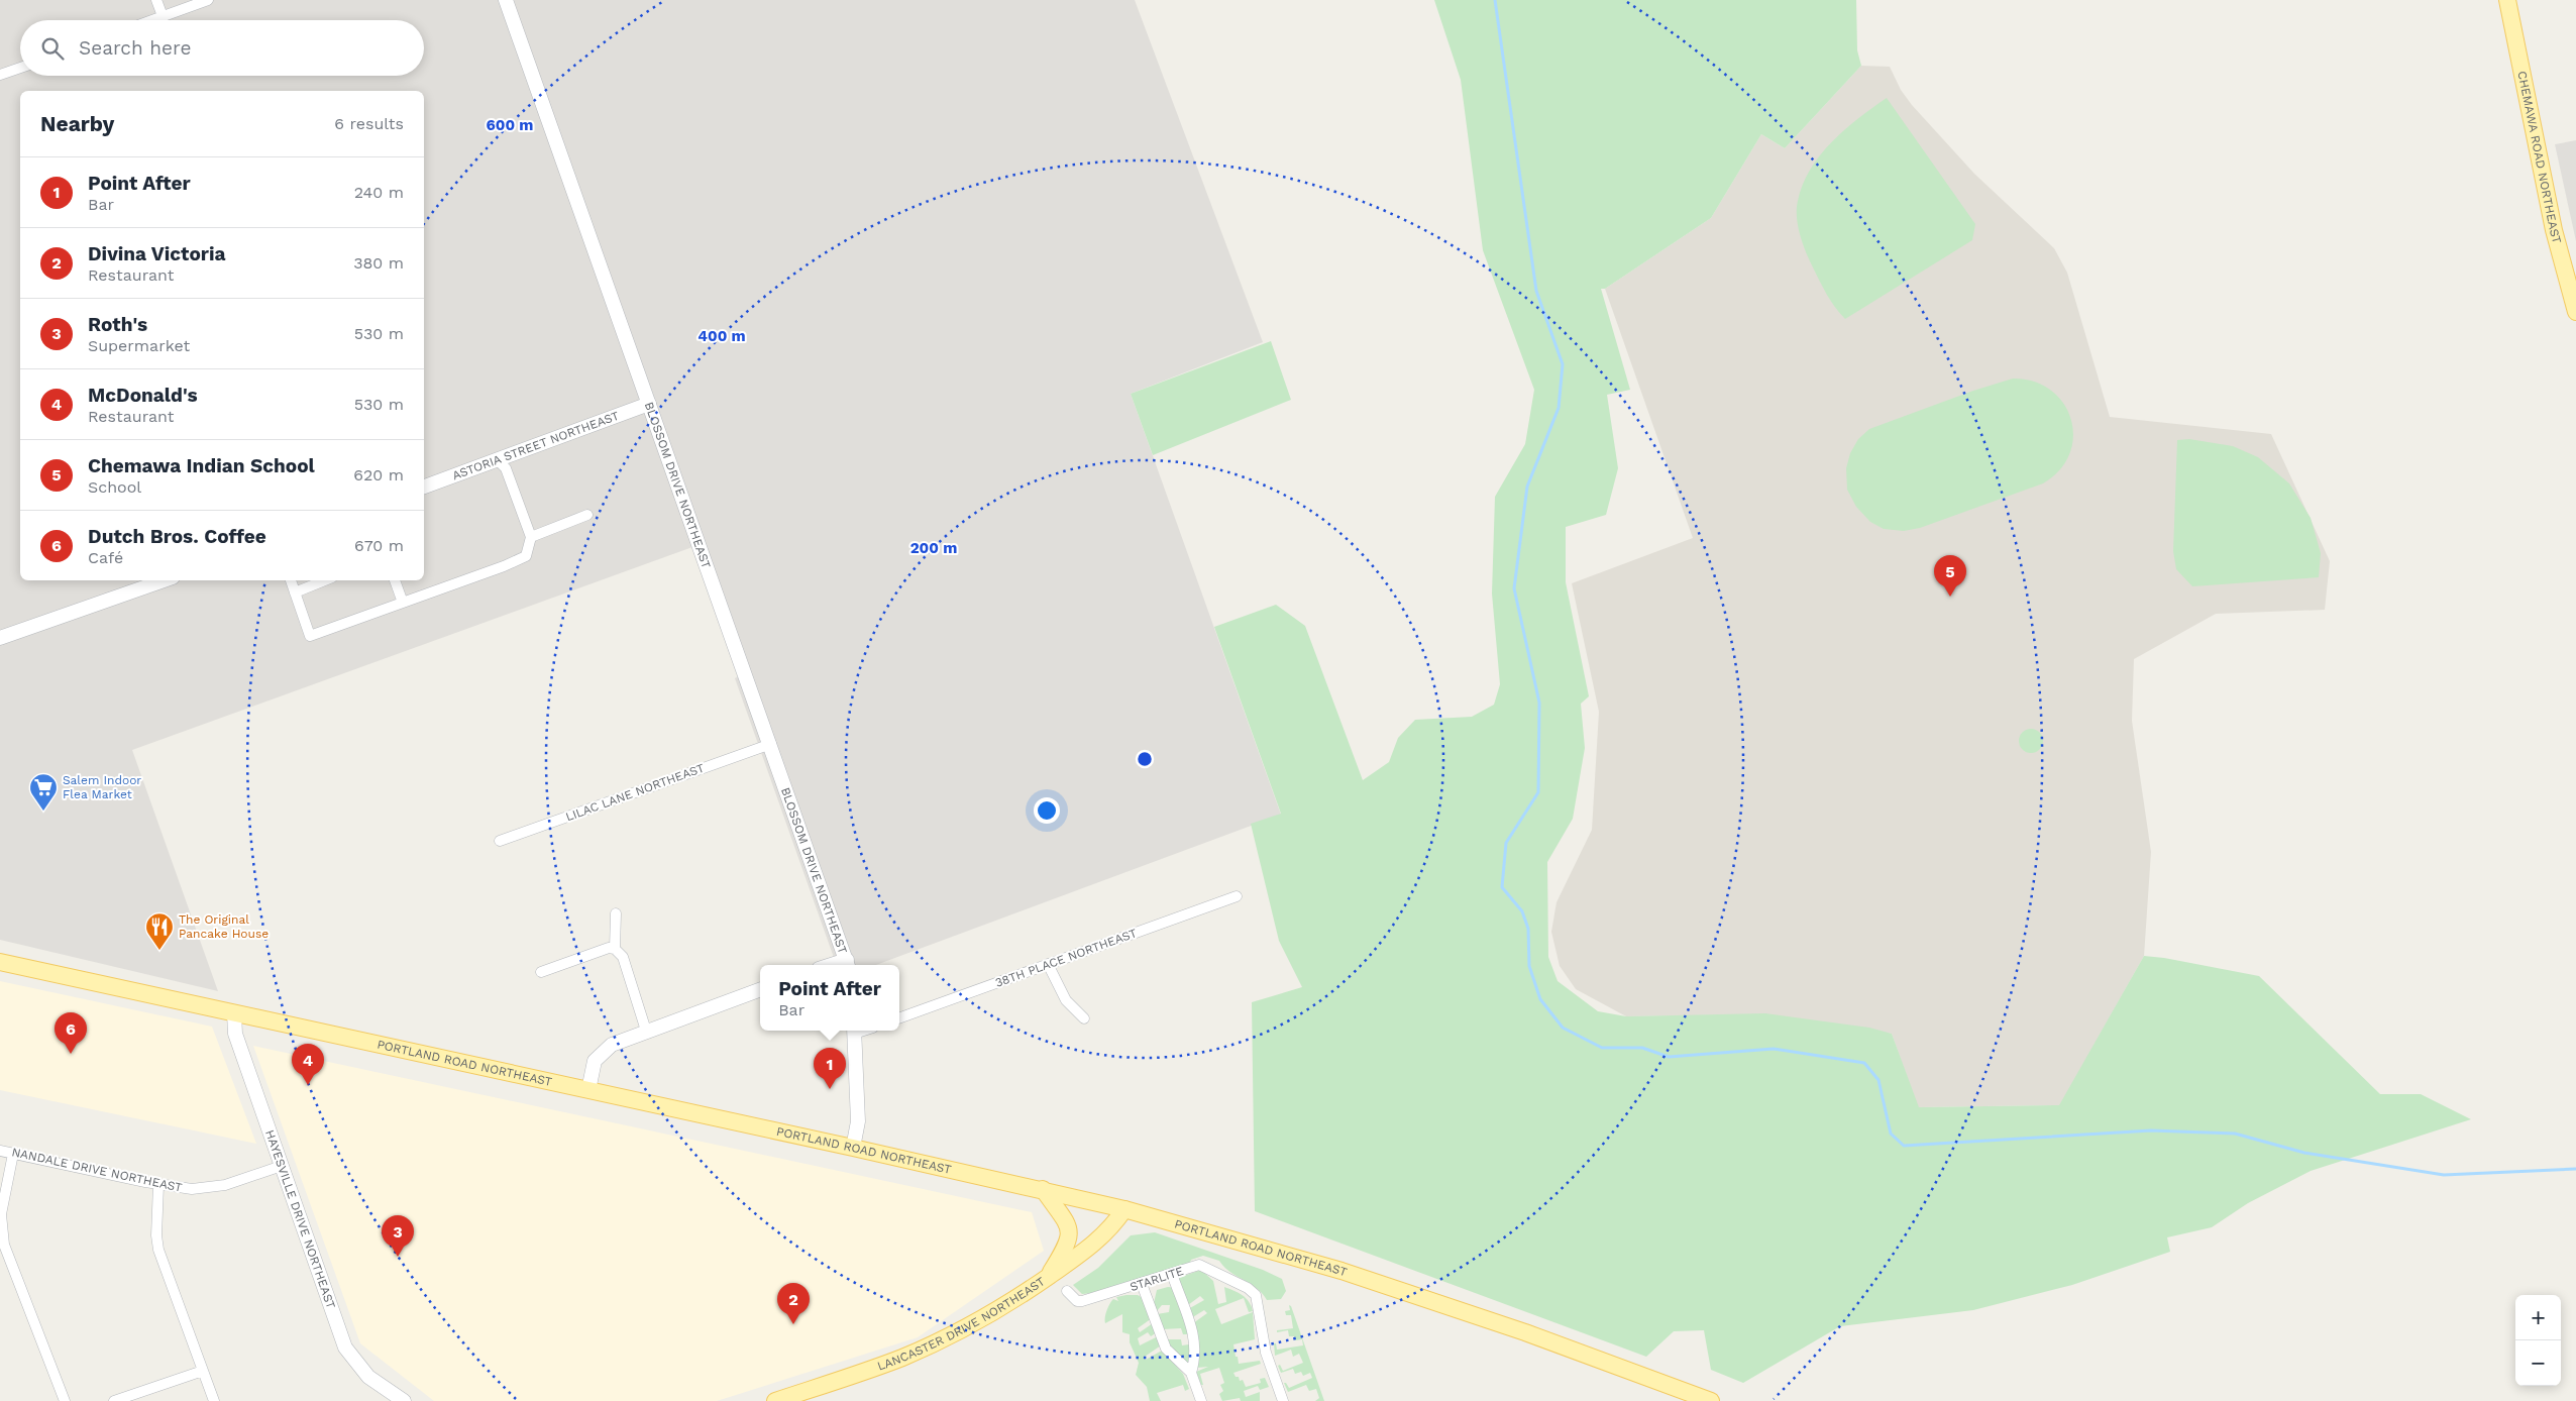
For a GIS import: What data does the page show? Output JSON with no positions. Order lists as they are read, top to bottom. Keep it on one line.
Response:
{"streets":{"main road":["CHEMAWA ROAD NORTHEAST","PORTLAND ROAD NORTHEAST","LANCASTER DRIVE NORTHEAST"],"street":["ASTORIA STREET NORTHEAST","BLOSSOM DRIVE NORTHEAST","LILAC LANE NORTHEAST","38TH PLACE NORTHEAST","NANDALE DRIVE NORTHEAST","HAYESVILLE DRIVE NORTHEAST","STARLITE"]},"crossings":[["ASTORIA STREET NORTHEAST","BLOSSOM DRIVE NORTHEAST"],["BLOSSOM DRIVE NORTHEAST","LILAC LANE NORTHEAST"],["PORTLAND ROAD NORTHEAST","HAYESVILLE DRIVE NORTHEAST"],["PORTLAND ROAD NORTHEAST","LANCASTER DRIVE NORTHEAST"],["NANDALE DRIVE NORTHEAST","HAYESVILLE DRIVE NORTHEAST"]],"places":{"supermarket":["Salem Indoor Flea Market"],"restaurant":["The Original Pancake House"]},"page":{"search":"Search here","heading":["Nearby","6 results"],"list":[{"mark":"1","name":"Point After","note":"Bar","value":"240 m"},{"mark":"2","name":"Divina Victoria","note":"Restaurant","value":"380 m"},{"mark":"3","name":"Roth's","note":"Supermarket","value":"530 m"},{"mark":"4","name":"McDonald's","note":"Restaurant","value":"530 m"},{"mark":"5","name":"Chemawa Indian School","note":"School","value":"620 m"},{"mark":"6","name":"Dutch Bros. Coffee","note":"Café","value":"670 m"}],"pins":["5","6","4","1","3","2"],"popup":["Point After","Bar"],"map_buttons":["+","−"]},"rings":["600 m","400 m","200 m"]}
